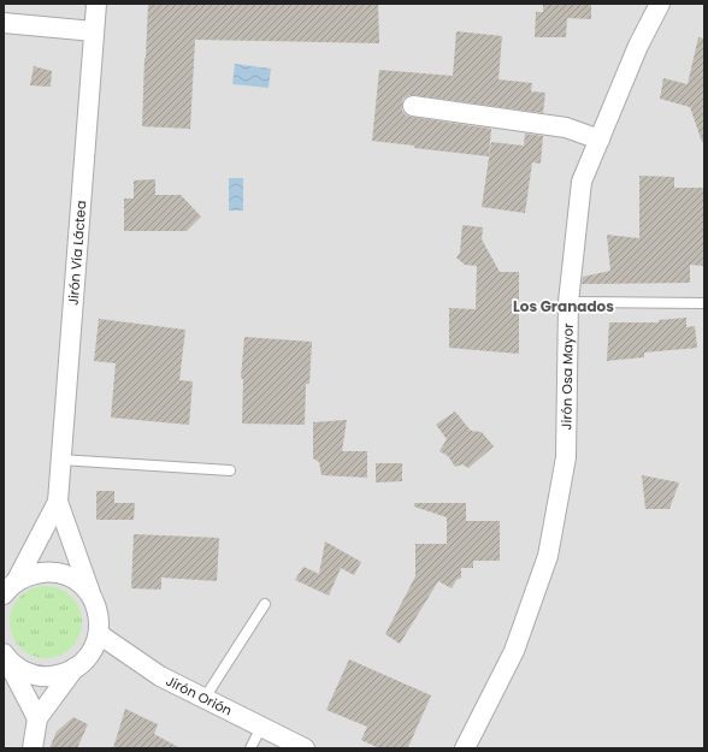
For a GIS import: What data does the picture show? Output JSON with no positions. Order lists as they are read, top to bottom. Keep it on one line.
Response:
{"streets":{"street":["Jirón Vía Láctea","Jirón Osa Mayor","Jirón Orión"]},"crossings":[["Jirón Vía Láctea","Jirón Orión"]],"districts":["Los Granados"]}
